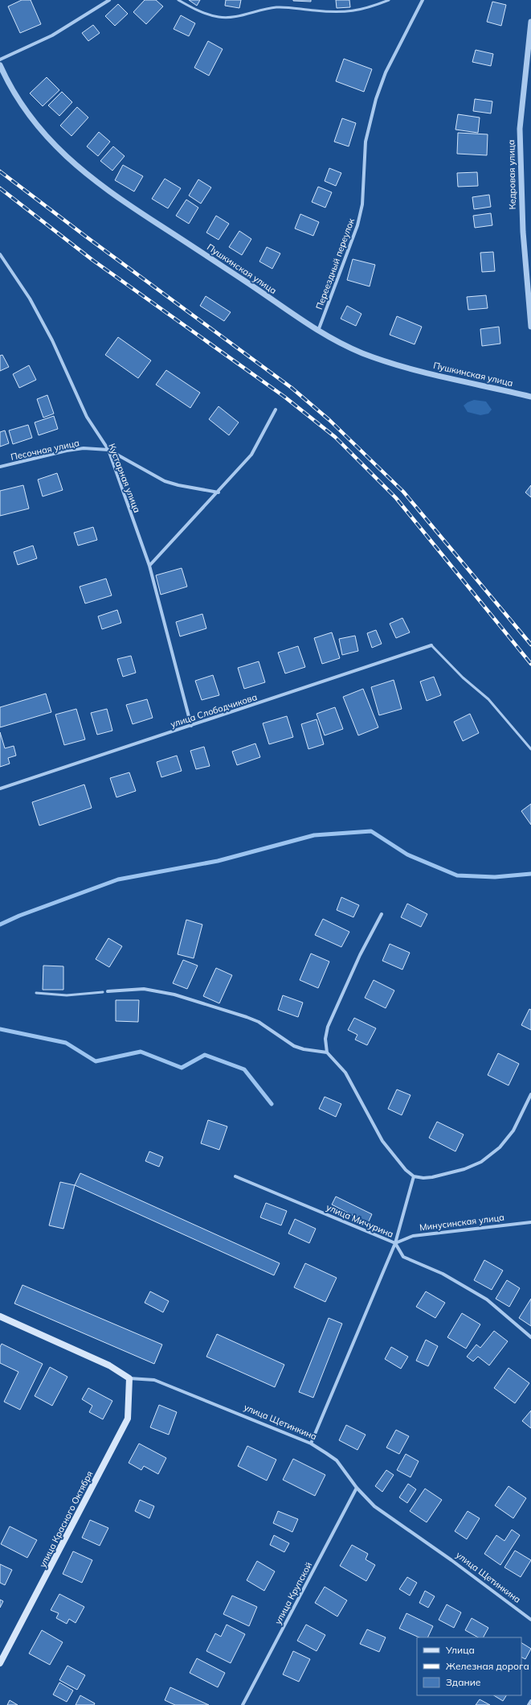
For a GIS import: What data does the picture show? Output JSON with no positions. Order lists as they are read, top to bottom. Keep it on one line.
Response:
{"streets":{"main road":["улица Щетинкина","улица Красного Октября"],"street":["Кедровая улица","Переездный переулок","Пушкинская улица","Песочная улица","Кустарная улица","улица Слободчикова","улица Мичурина","Минусинская улица","улица Крупской"]},"crossings":[["Переездный переулок","Пушкинская улица"],["Песочная улица","Кустарная улица"],["Кустарная улица","улица Слободчикова"],["улица Мичурина","Минусинская улица"],["улица Щетинкина","улица Красного Октября"],["улица Щетинкина","улица Крупской"]],"legend":["Улица","Железная дорога","Здание"]}
